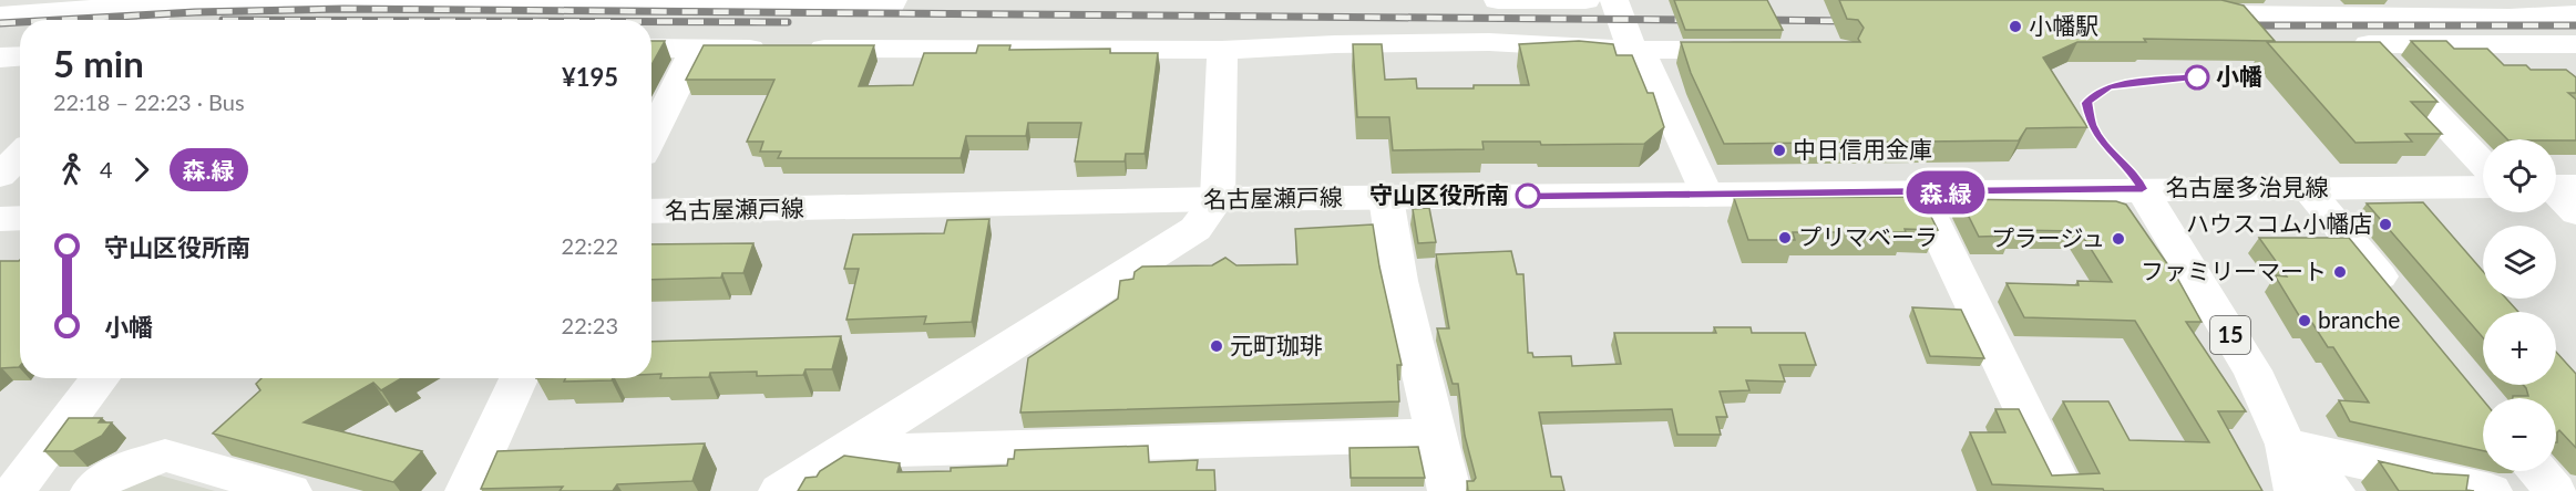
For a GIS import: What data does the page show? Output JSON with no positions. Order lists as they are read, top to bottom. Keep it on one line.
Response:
{"streets":{"street":["名古屋多治見線","名古屋瀬戸線","15"]},"crossings":[["名古屋多治見線","名古屋瀬戸線"]],"places":["小幡駅","小幡","中日信用金庫","守山区役所南","ハウスコム小幡店","プリマベーラ","プラージュ","ファミリーマート","branche","元町珈琲"],"lines":["bus line 森.緑"],"page":{"on_map":"森.緑","heading":["5 min","22:18 – 22:23 · Bus","¥195"],"legs":["4","森.緑"],"map_buttons":["+","−"],"list":[{"name":"守山区役所南","value":"22:22"},{"name":"小幡","value":"22:23"}]}}
